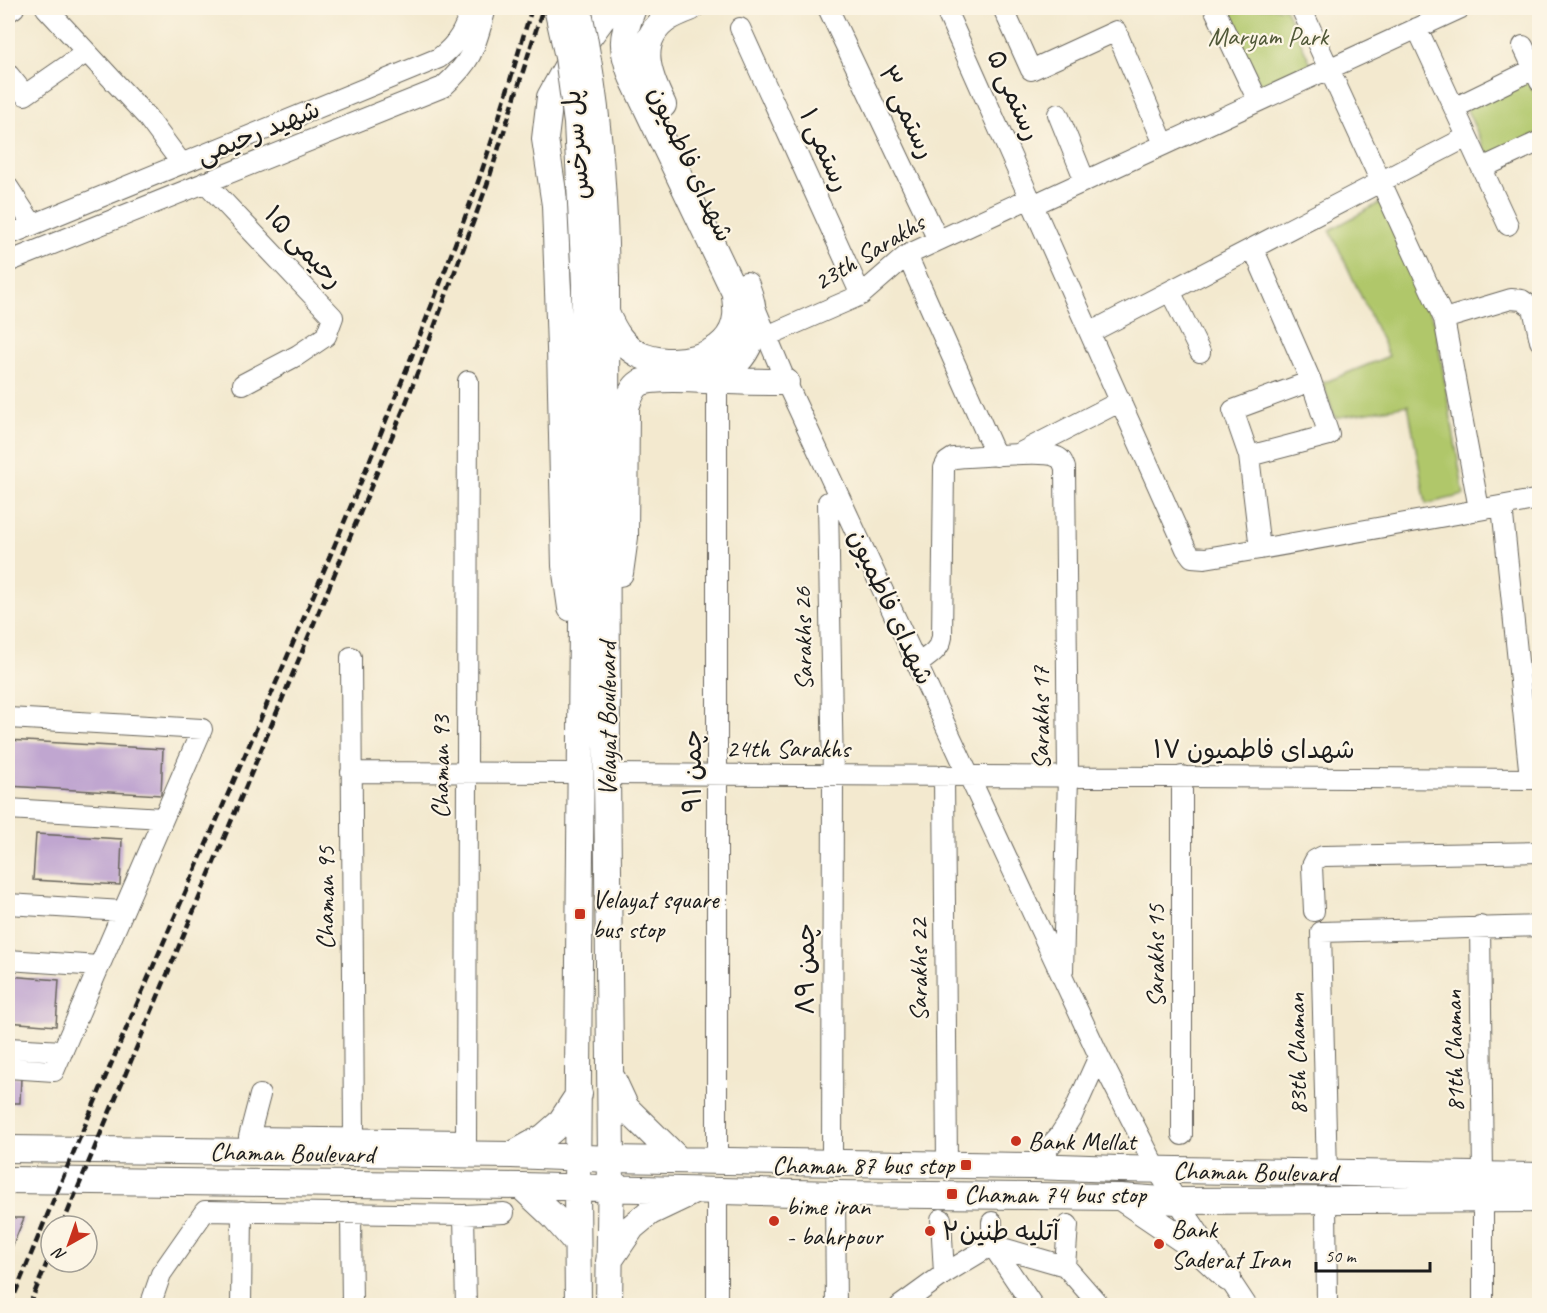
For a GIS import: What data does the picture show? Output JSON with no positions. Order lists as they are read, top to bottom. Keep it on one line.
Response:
{"streets":{"main road":["پل سرخس","شهدای فاطمیون","Velayat Boulevard","Chaman Boulevard"],"street":["رستمی ۵","رستمی ۳","شهید رحیمی","رستمی ۱","رحیمی ۱۵","23th Sarakhs","Sarakhs 26","Sarakhs 17","24th Sarakhs","شهدای فاطمیون ۱۷","Chaman 93","چمن ۹۱","Chaman 95","Sarakhs 15","چمن ۸۹","Sarakhs 22","81th Chaman","83th Chaman"]},"crossings":[["رستمی ۵","23th Sarakhs"],["رستمی ۳","23th Sarakhs"],["شهید رحیمی","رحیمی ۱۵"],["پل سرخس","Velayat Boulevard"],["رستمی ۱","23th Sarakhs"],["شهدای فاطمیون","23th Sarakhs"],["شهدای فاطمیون","Sarakhs 17"],["شهدای فاطمیون","24th Sarakhs"],["شهدای فاطمیون","شهدای فاطمیون ۱۷"],["شهدای فاطمیون","Chaman Boulevard"],["Sarakhs 26","24th Sarakhs"],["Sarakhs 26","چمن ۸۹"],["Sarakhs 17","شهدای فاطمیون ۱۷"],["Velayat Boulevard","24th Sarakhs"],["Velayat Boulevard","Chaman Boulevard"],["24th Sarakhs","شهدای فاطمیون ۱۷"],["24th Sarakhs","چمن ۹۱"],["24th Sarakhs","چمن ۸۹"],["24th Sarakhs","Sarakhs 22"],["شهدای فاطمیون ۱۷","Sarakhs 15"],["Chaman 93","Chaman Boulevard"],["چمن ۹۱","Chaman Boulevard"],["چمن ۸۹","Chaman Boulevard"],["Sarakhs 22","Chaman Boulevard"],["81th Chaman","83th Chaman"],["81th Chaman","Chaman Boulevard"],["83th Chaman","Chaman Boulevard"]],"parks":["Maryam Park"],"places":{"transit":["Velayat square bus stop","Chaman 87 bus stop","Chaman 74 bus stop"],"other":["Bank Mellat","bime iran - bahrpour","آتلیه طنین۲","Bank Saderat Iran"]},"scale_bar":"50 m","north":"bottom left"}
